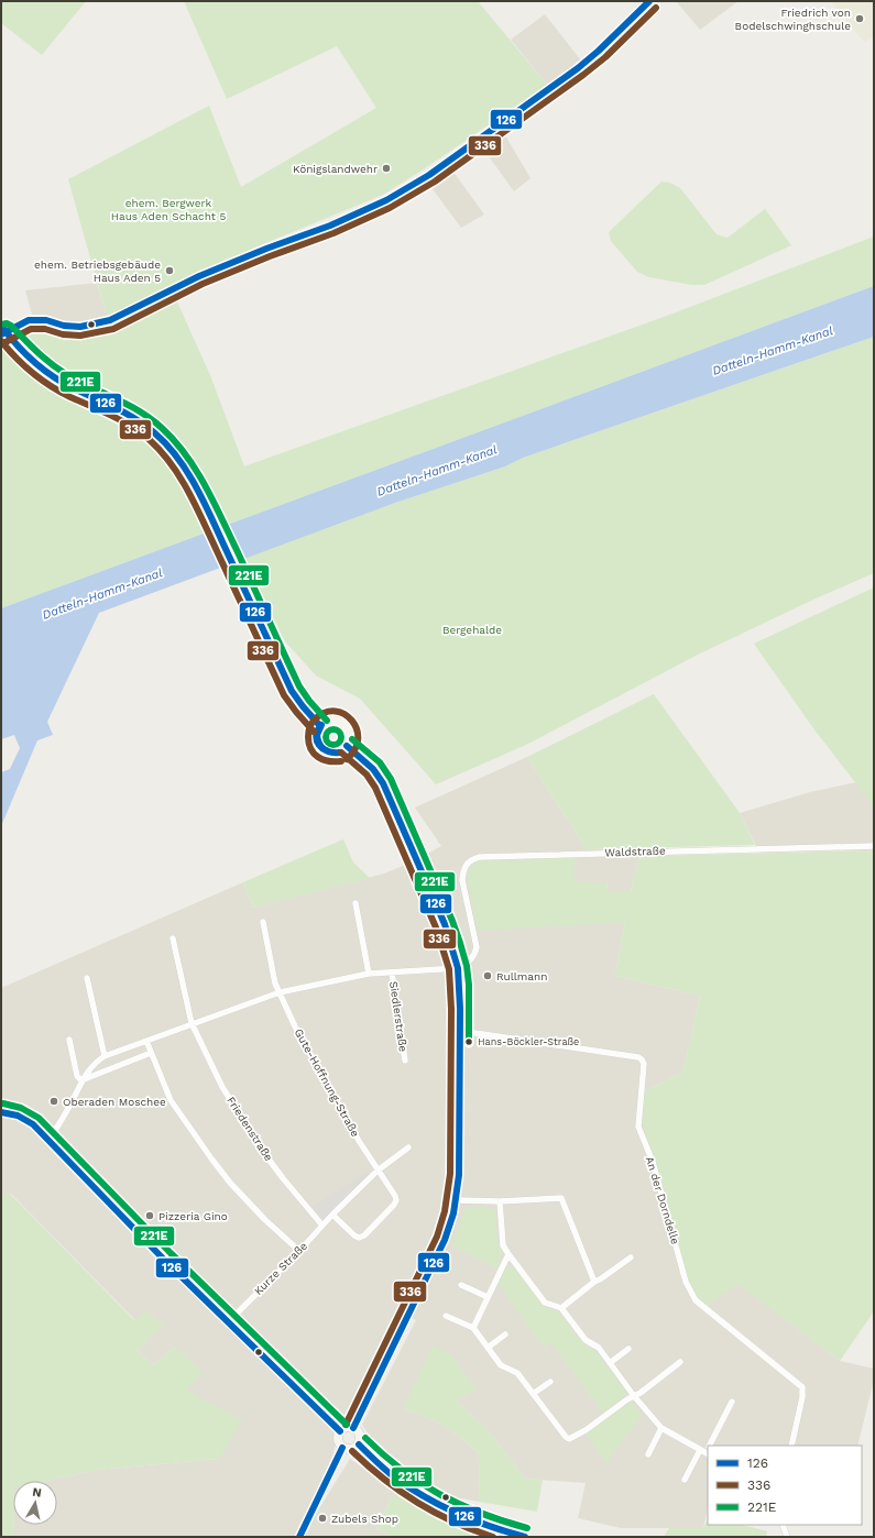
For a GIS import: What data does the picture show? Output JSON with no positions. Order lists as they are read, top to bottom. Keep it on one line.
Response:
{"streets":{"street":["Waldstraße","Siedlerstraße","Gute-Hoffnung-Straße","Friedenstraße","An der Dorndelle","Kurze Straße"]},"crossings":[["Gute-Hoffnung-Straße","Kurze Straße"],["Friedenstraße","Kurze Straße"]],"water":["Datteln-Hamm-Kanal"],"parks":["ehem. Bergwerk Haus Aden Schacht 5","Bergehalde"],"places":["Friedrich von Bodelschwinghschule","Königslandwehr","ehem. Betriebsgebäude Haus Aden 5","Rullmann","Hans-Böckler-Straße","Oberaden Moschee","Pizzeria Gino","Zubels Shop"],"lines":["transit line 126","transit line 336","transit line 221E"],"legend":["126","336","221E"],"north":"top"}
